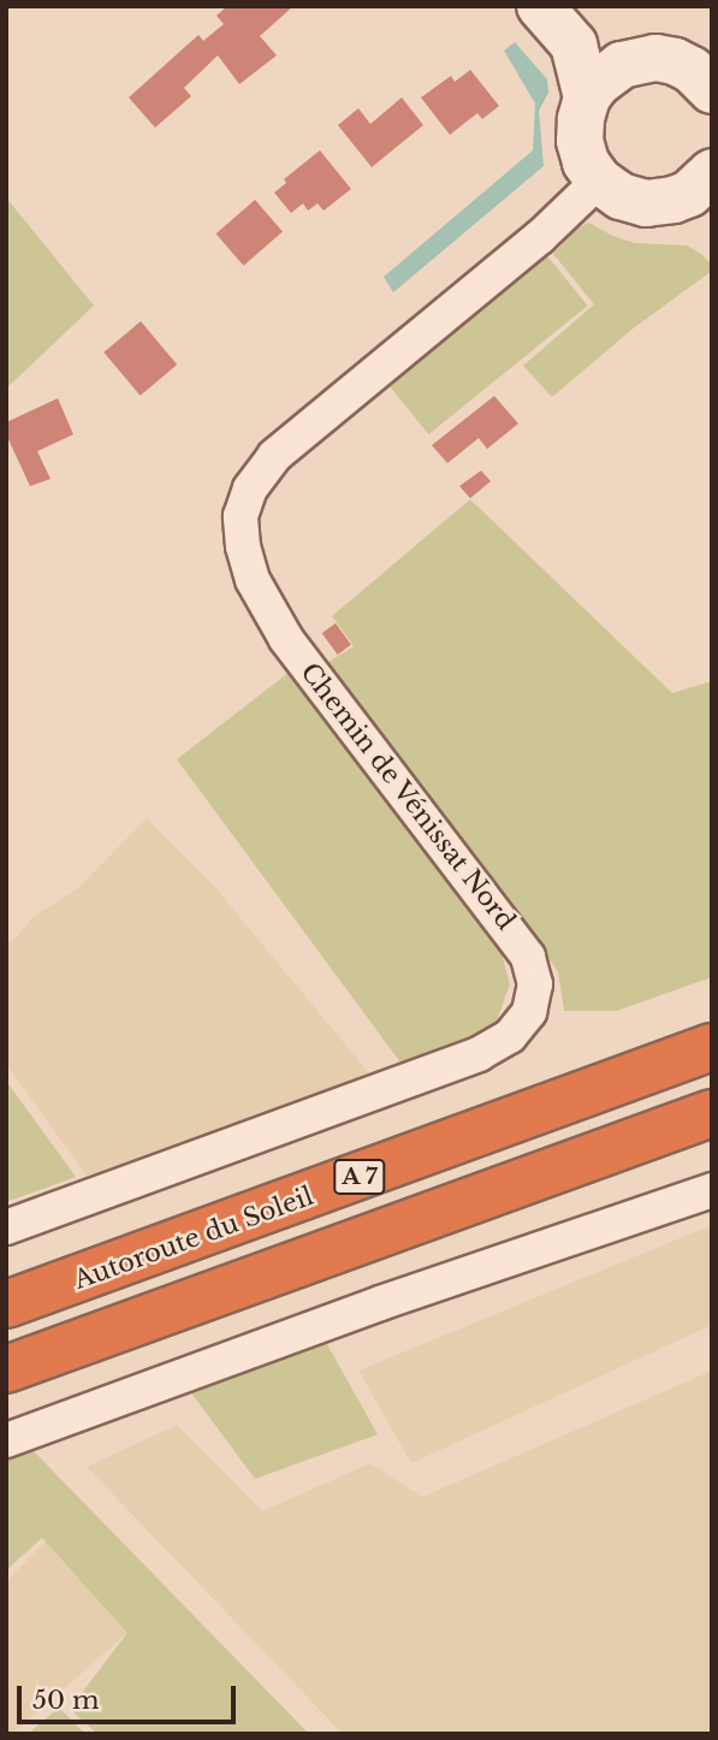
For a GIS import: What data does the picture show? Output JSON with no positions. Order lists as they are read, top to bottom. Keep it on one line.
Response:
{"streets":{"highway":["A 7","Autoroute du Soleil"],"street":["Chemin de Vénissat Nord"]},"scale_bar":"50 m"}
